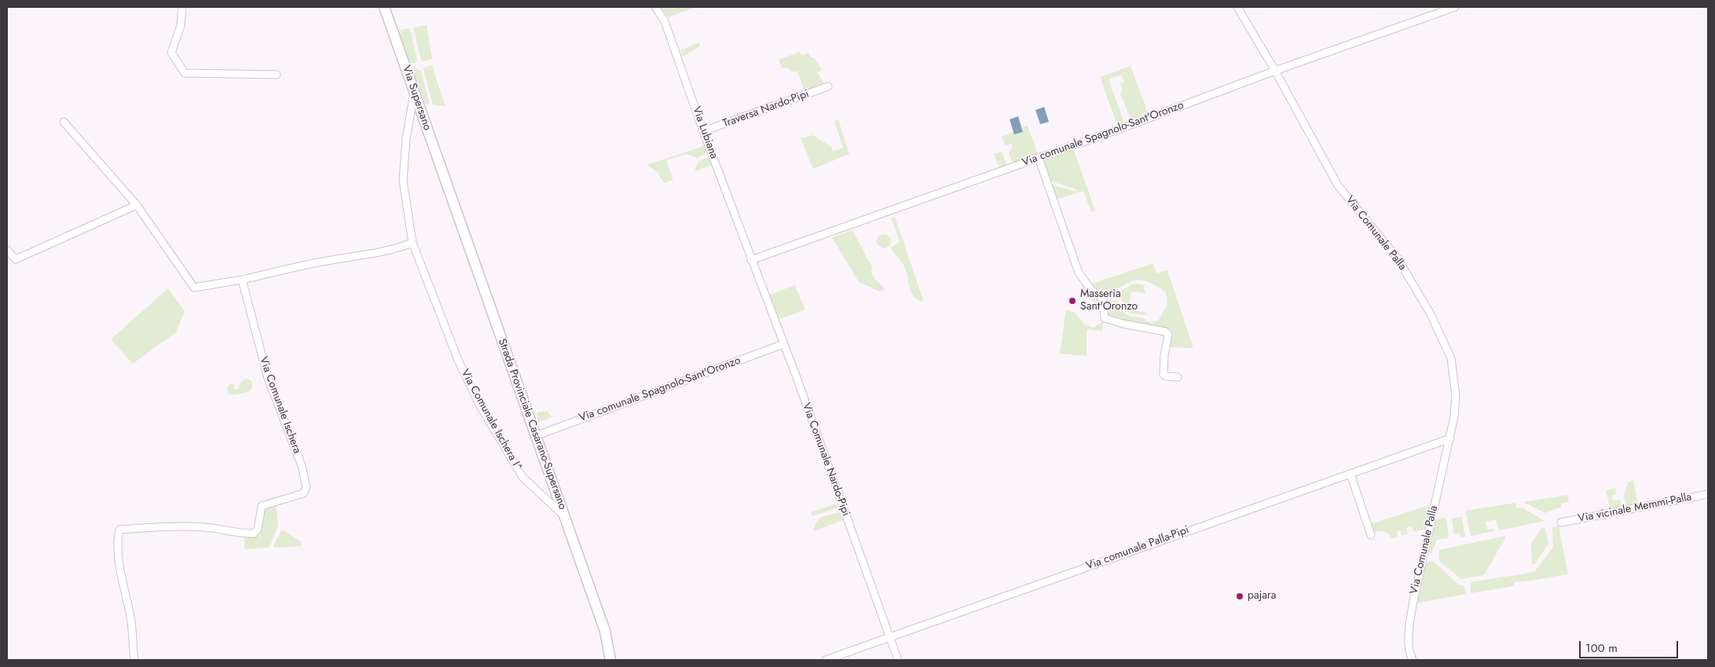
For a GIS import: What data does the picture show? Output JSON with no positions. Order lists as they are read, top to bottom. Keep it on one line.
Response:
{"streets":{"main road":["Via Supersano","Strada Provinciale Casarano-Supersano"],"street":["Traversa Nardo-Pipi","Via Lubiana","Via comunale Spagnolo-Sant'Oronzo","Via Comunale Palla","Via Comunale Ischera","Via Comunale Ischera I^","Via Comunale Nardo-Pipi","Via vicinale Memmi-Palla","Via comunale Palla-Pipi"]},"crossings":[["Via Supersano","Strada Provinciale Casarano-Supersano"],["Traversa Nardo-Pipi","Via Lubiana"],["Via Lubiana","Via comunale Spagnolo-Sant'Oronzo"],["Via Lubiana","Via Comunale Nardo-Pipi"],["Via comunale Spagnolo-Sant'Oronzo","Via Comunale Palla"],["Via comunale Spagnolo-Sant'Oronzo","Strada Provinciale Casarano-Supersano"],["Via comunale Spagnolo-Sant'Oronzo","Via Comunale Nardo-Pipi"],["Via Comunale Palla","Via comunale Palla-Pipi"],["Via Comunale Ischera I^","Strada Provinciale Casarano-Supersano"],["Via Comunale Nardo-Pipi","Via comunale Palla-Pipi"]],"places":["Masseria Sant'Oronzo","pajara"],"scale_bar":"100 m"}
